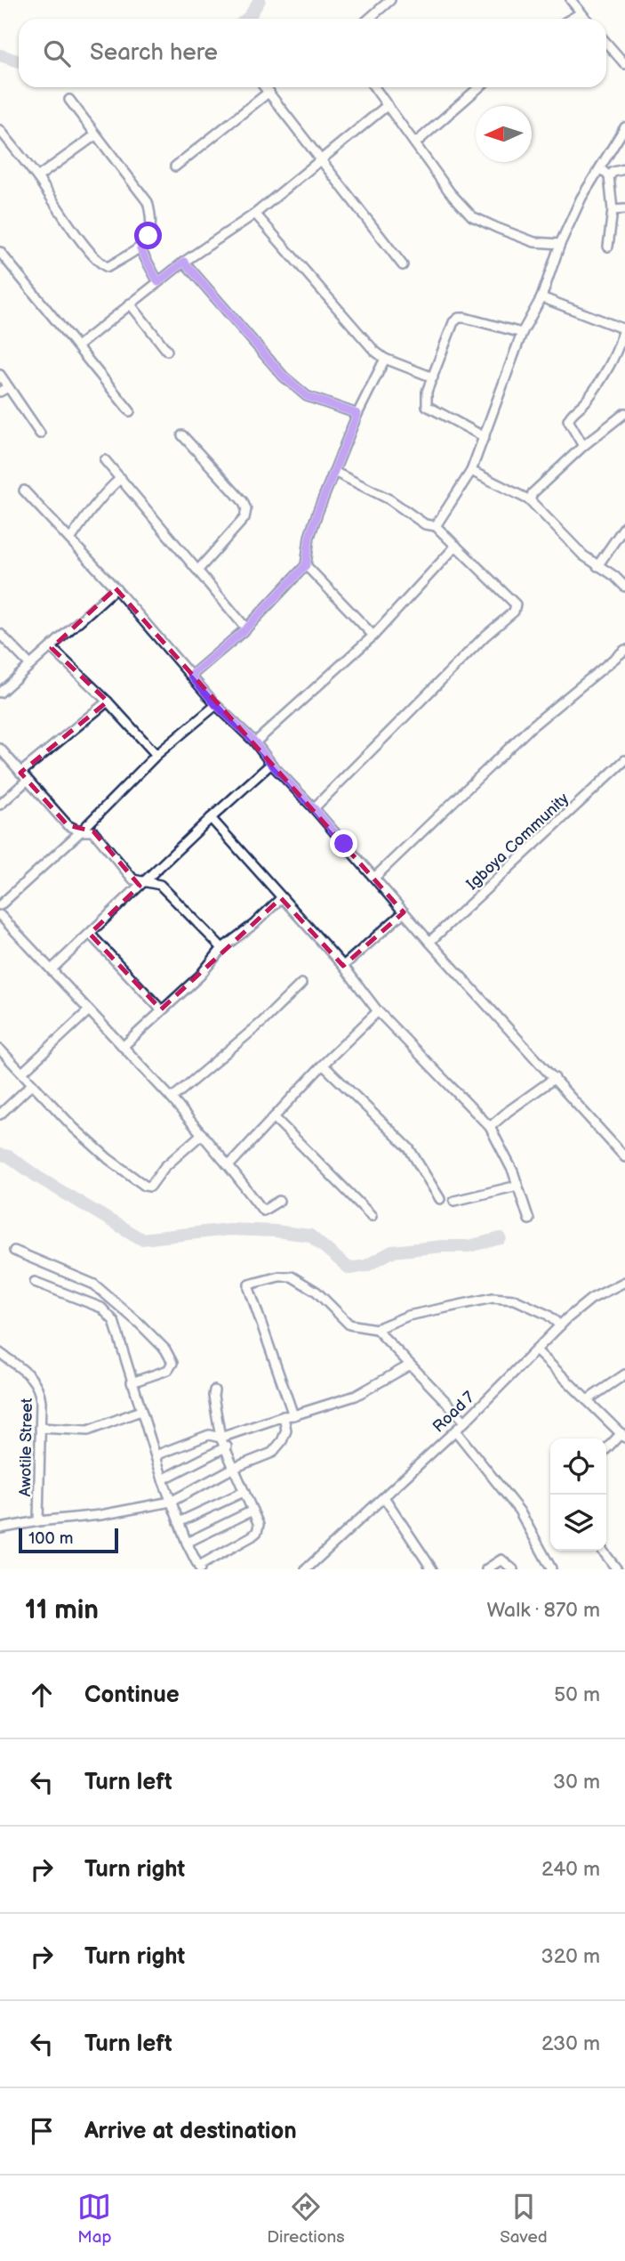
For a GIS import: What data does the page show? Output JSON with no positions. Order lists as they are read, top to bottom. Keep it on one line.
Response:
{"streets":{"street":["Igboya Community","Road 7","Awotile Street"]},"scale_bar":"100 m","north":"left","page":{"search":"Search here","scale":"100 m","heading":["11 min","Walk · 870 m"],"list":[["Continue","50 m"],["Turn left","30 m"],["Turn right","240 m"],["Turn right","320 m"],["Turn left","230 m"],"Arrive at destination"],"nav":["Map","Directions","Saved"]}}
